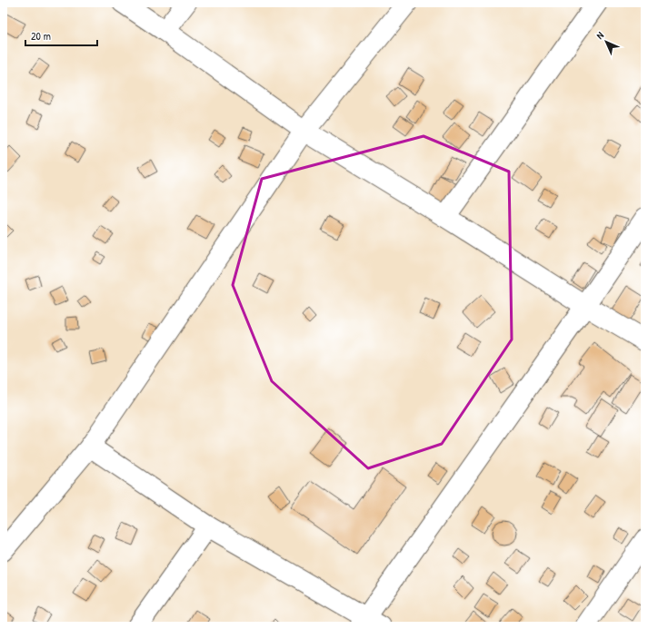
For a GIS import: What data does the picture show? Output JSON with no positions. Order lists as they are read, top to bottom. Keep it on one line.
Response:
{"scale_bar":"20 m","north":"top left"}
